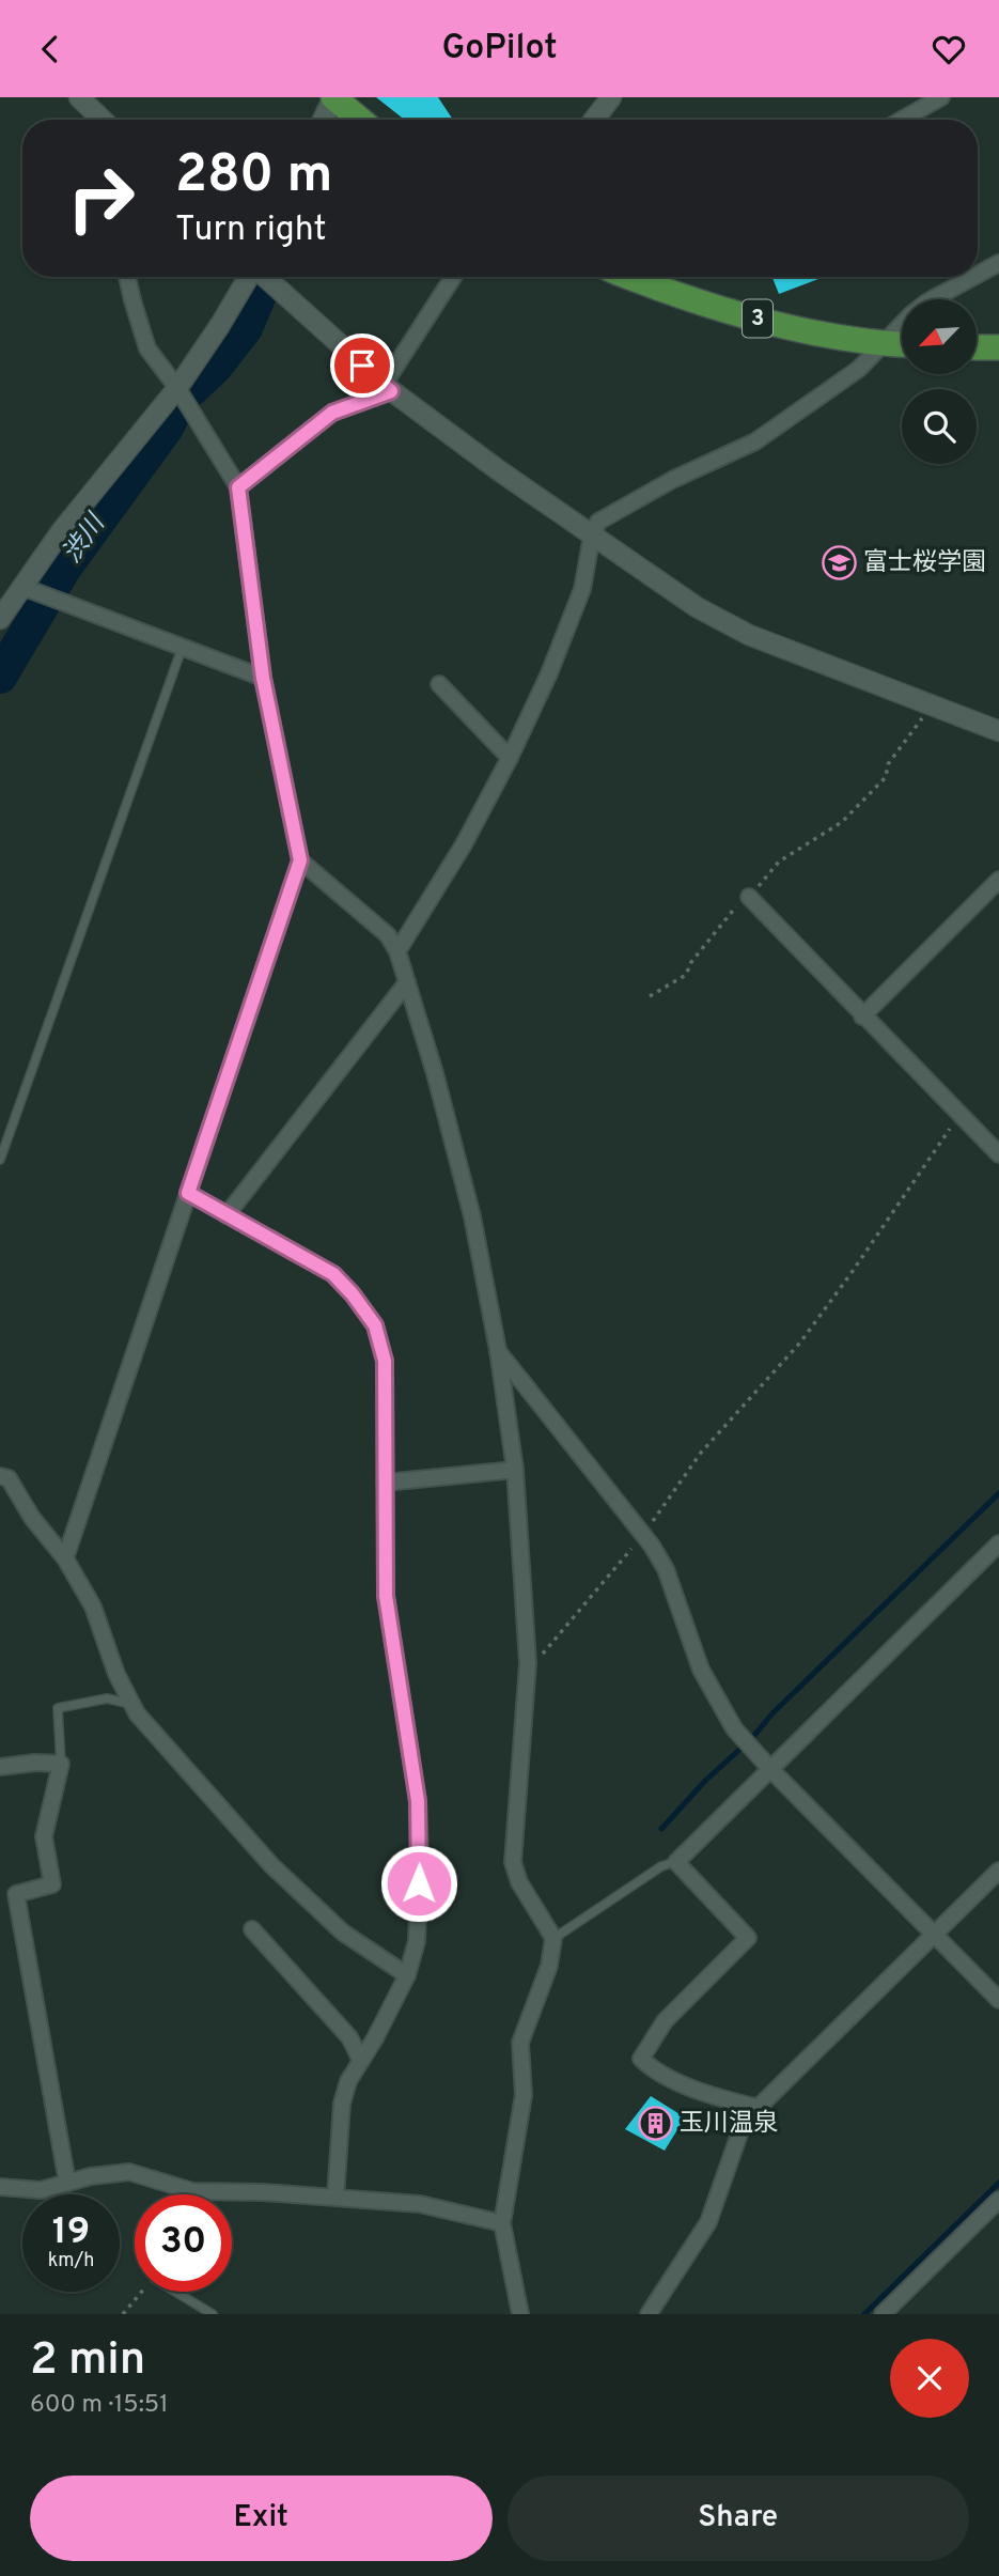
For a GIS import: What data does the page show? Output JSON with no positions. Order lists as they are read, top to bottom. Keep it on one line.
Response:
{"streets":{"main road":["3"]},"water":["渋川"],"places":{"school or university":["富士桜学園"],"building":["玉川温泉"]},"north":"bottom left","page":{"header":"GoPilot","turn":["280 m","Turn right"],"speed":"19 km/h","limit":"30","heading":["2 min","600 m · 15:51"],"buttons":["Exit","Share"]}}
